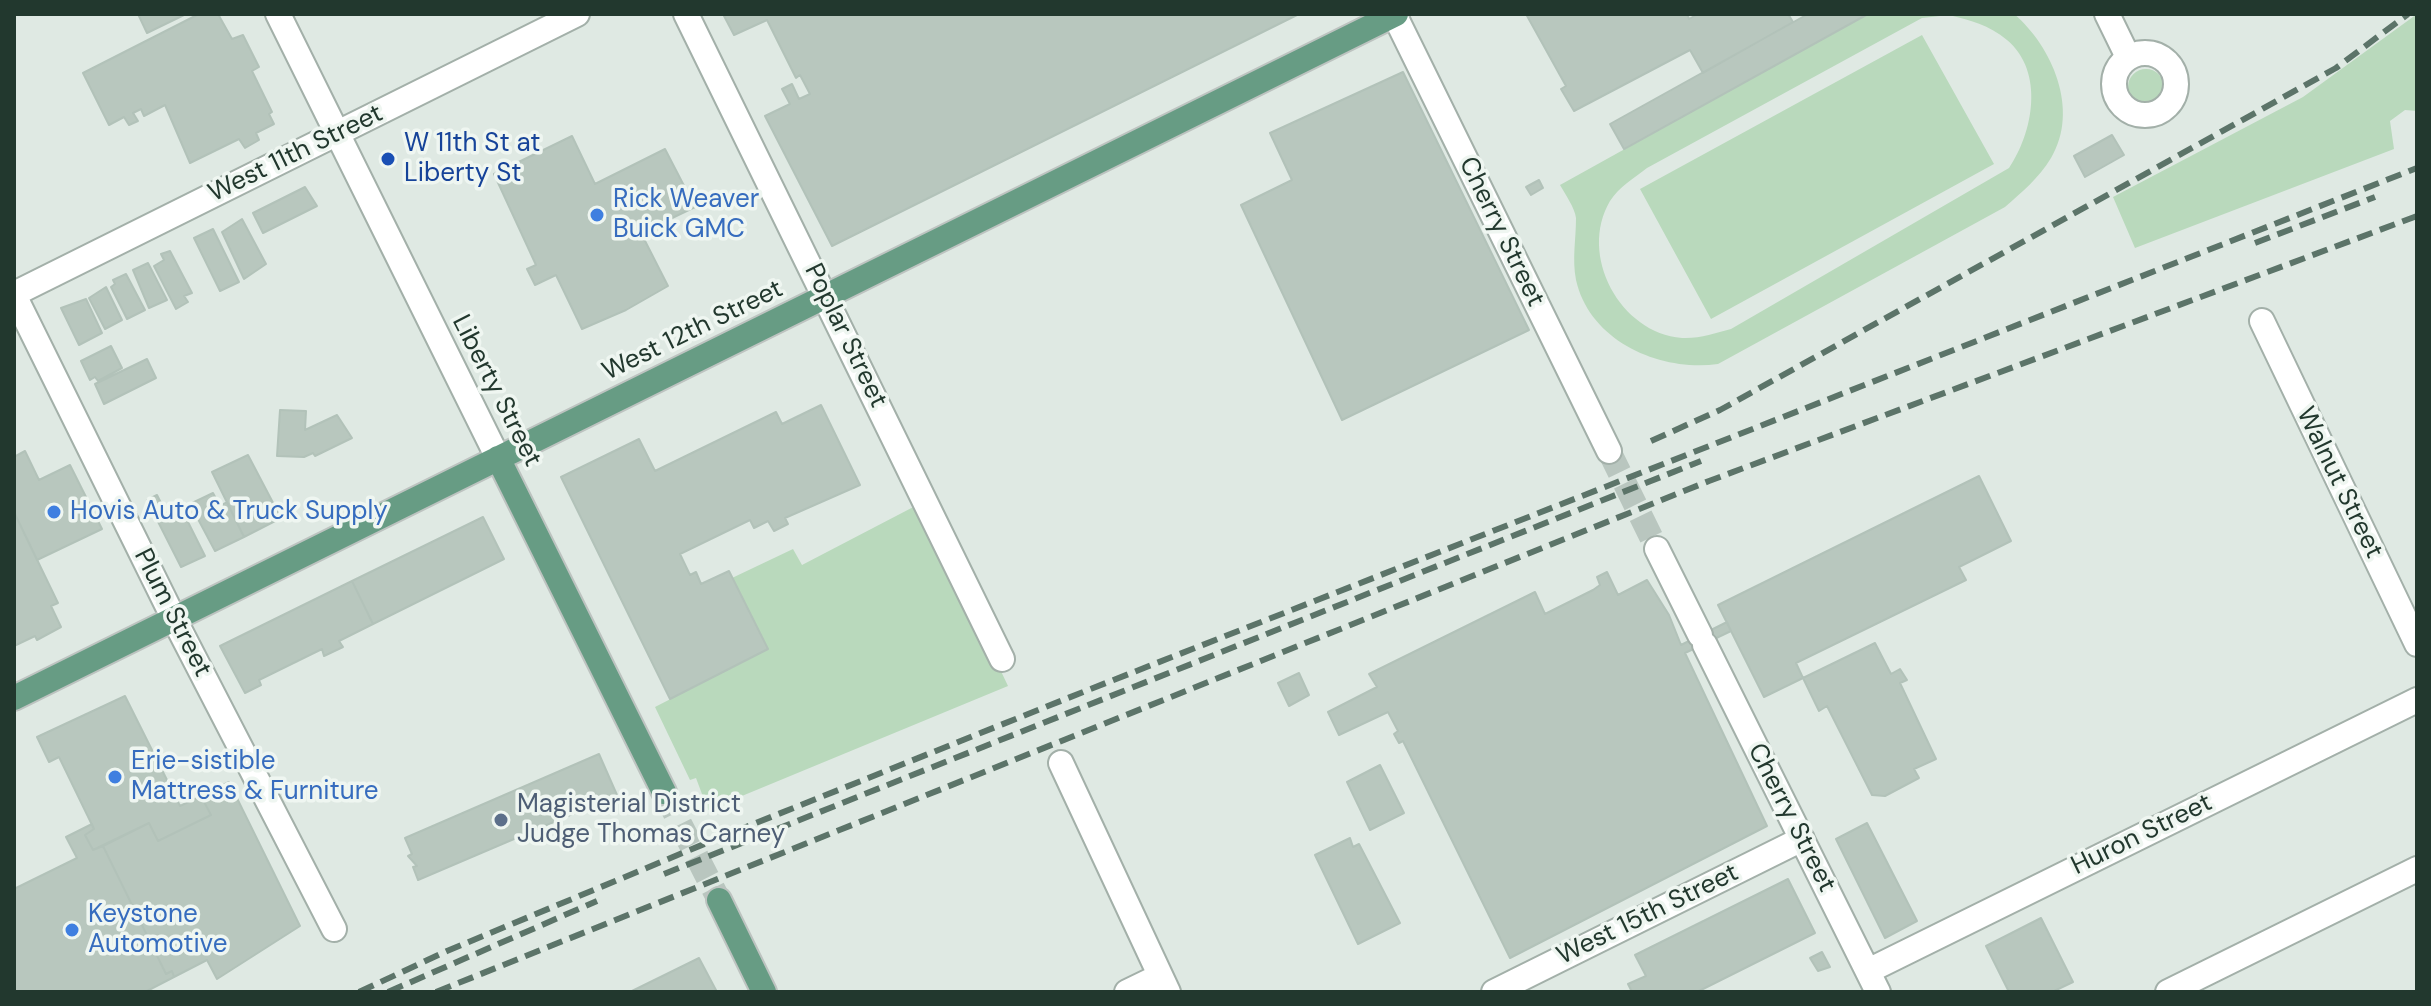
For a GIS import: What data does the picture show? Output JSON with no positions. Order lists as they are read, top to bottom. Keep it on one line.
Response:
{"streets":{"main road":["West 12th Street","Liberty Street"],"street":["West 11th Street","Cherry Street","Poplar Street","Walnut Street","Plum Street","Huron Street","West 15th Street"]},"crossings":[["West 11th Street","Liberty Street"],["West 11th Street","Plum Street"],["Cherry Street","West 12th Street"],["Cherry Street","Huron Street"],["Cherry Street","West 15th Street"],["West 12th Street","Poplar Street"],["West 12th Street","Liberty Street"],["West 12th Street","Plum Street"]],"places":["W 11th St at Liberty St","Rick Weaver Buick GMC","Hovis Auto & Truck Supply","Erie-sistible Mattress & Furniture","Magisterial District Judge Thomas Carney","Keystone Automotive"]}
